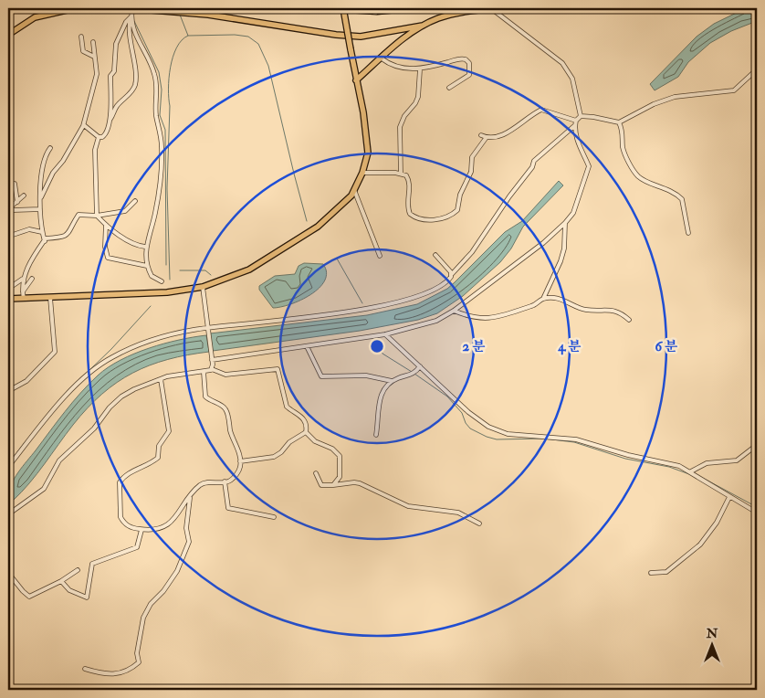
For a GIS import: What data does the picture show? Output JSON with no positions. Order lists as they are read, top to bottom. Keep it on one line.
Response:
{"north":"top","rings":["2 분","4 분","6 분"]}
